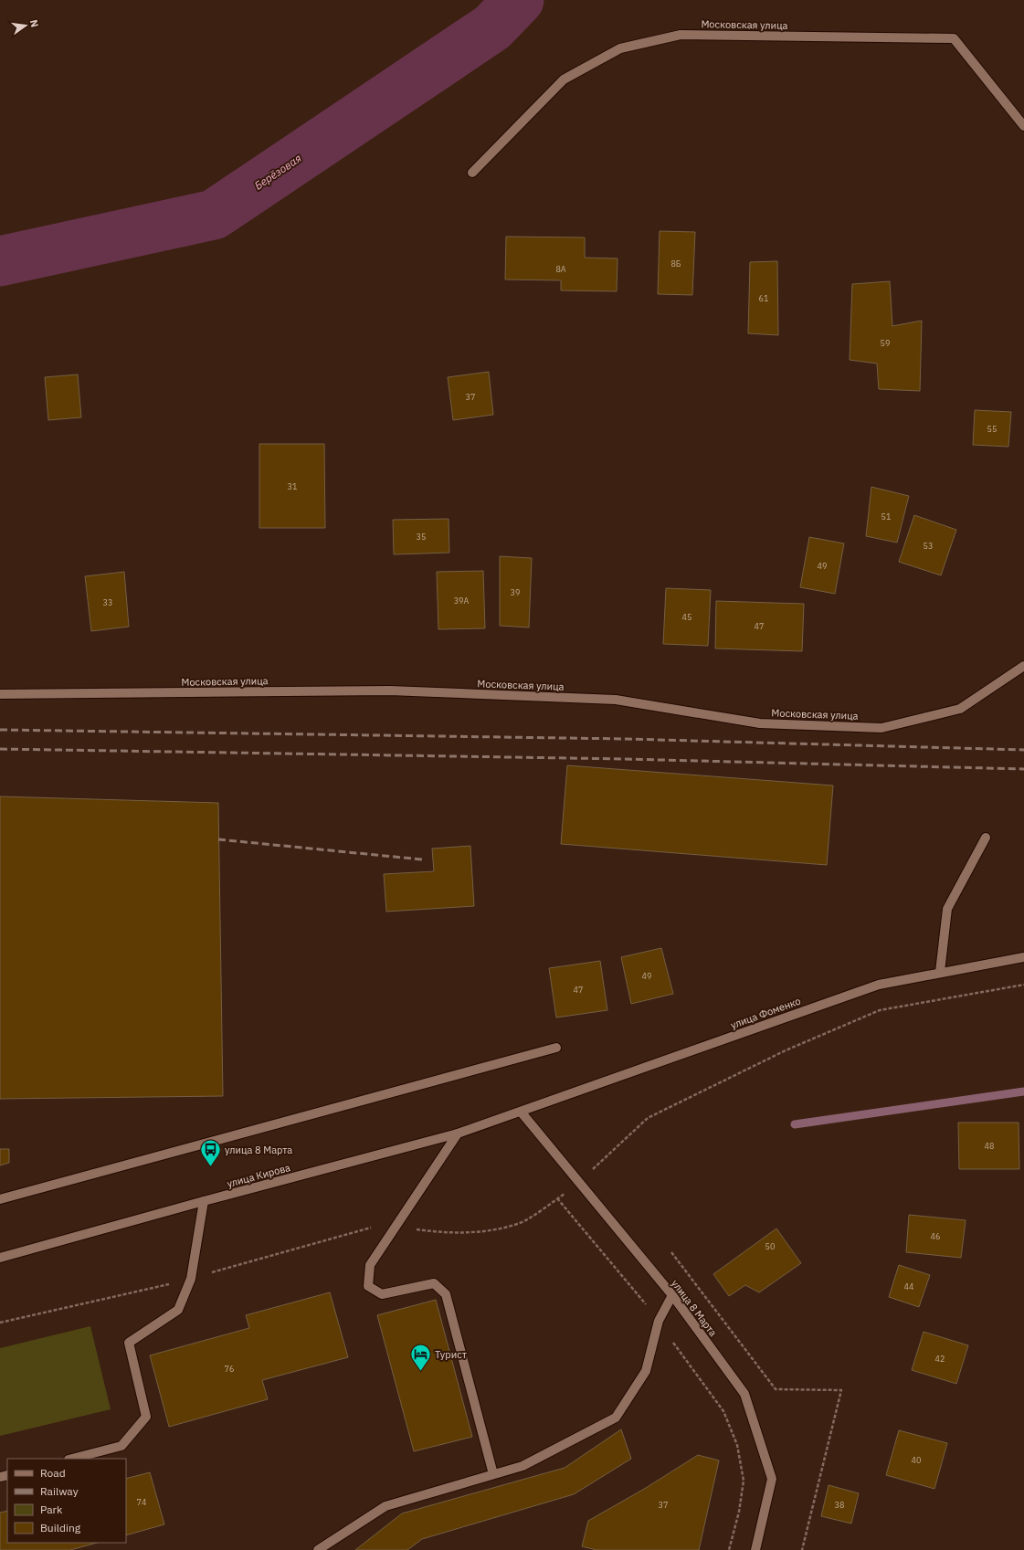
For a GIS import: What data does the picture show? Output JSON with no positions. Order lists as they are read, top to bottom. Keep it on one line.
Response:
{"streets":{"street":["Московская улица","улица Фоменко","улица Кирова","улица 8 Марта"]},"crossings":[["улица Фоменко","улица Кирова"],["улица Фоменко","улица 8 Марта"],["улица Кирова","улица 8 Марта"]],"water":["Берёзовая"],"places":{"bus stop":["улица 8 Марта"],"hotel":["Турист"]},"house_numbers":["8Б","8А","61","59","37","55","31","51","35","53","49","39","39А","33","45","47","49","47","48","46","50","44","42","76","40","74","37","38"],"legend":["Road","Railway","Park","Building"],"north":"right"}
